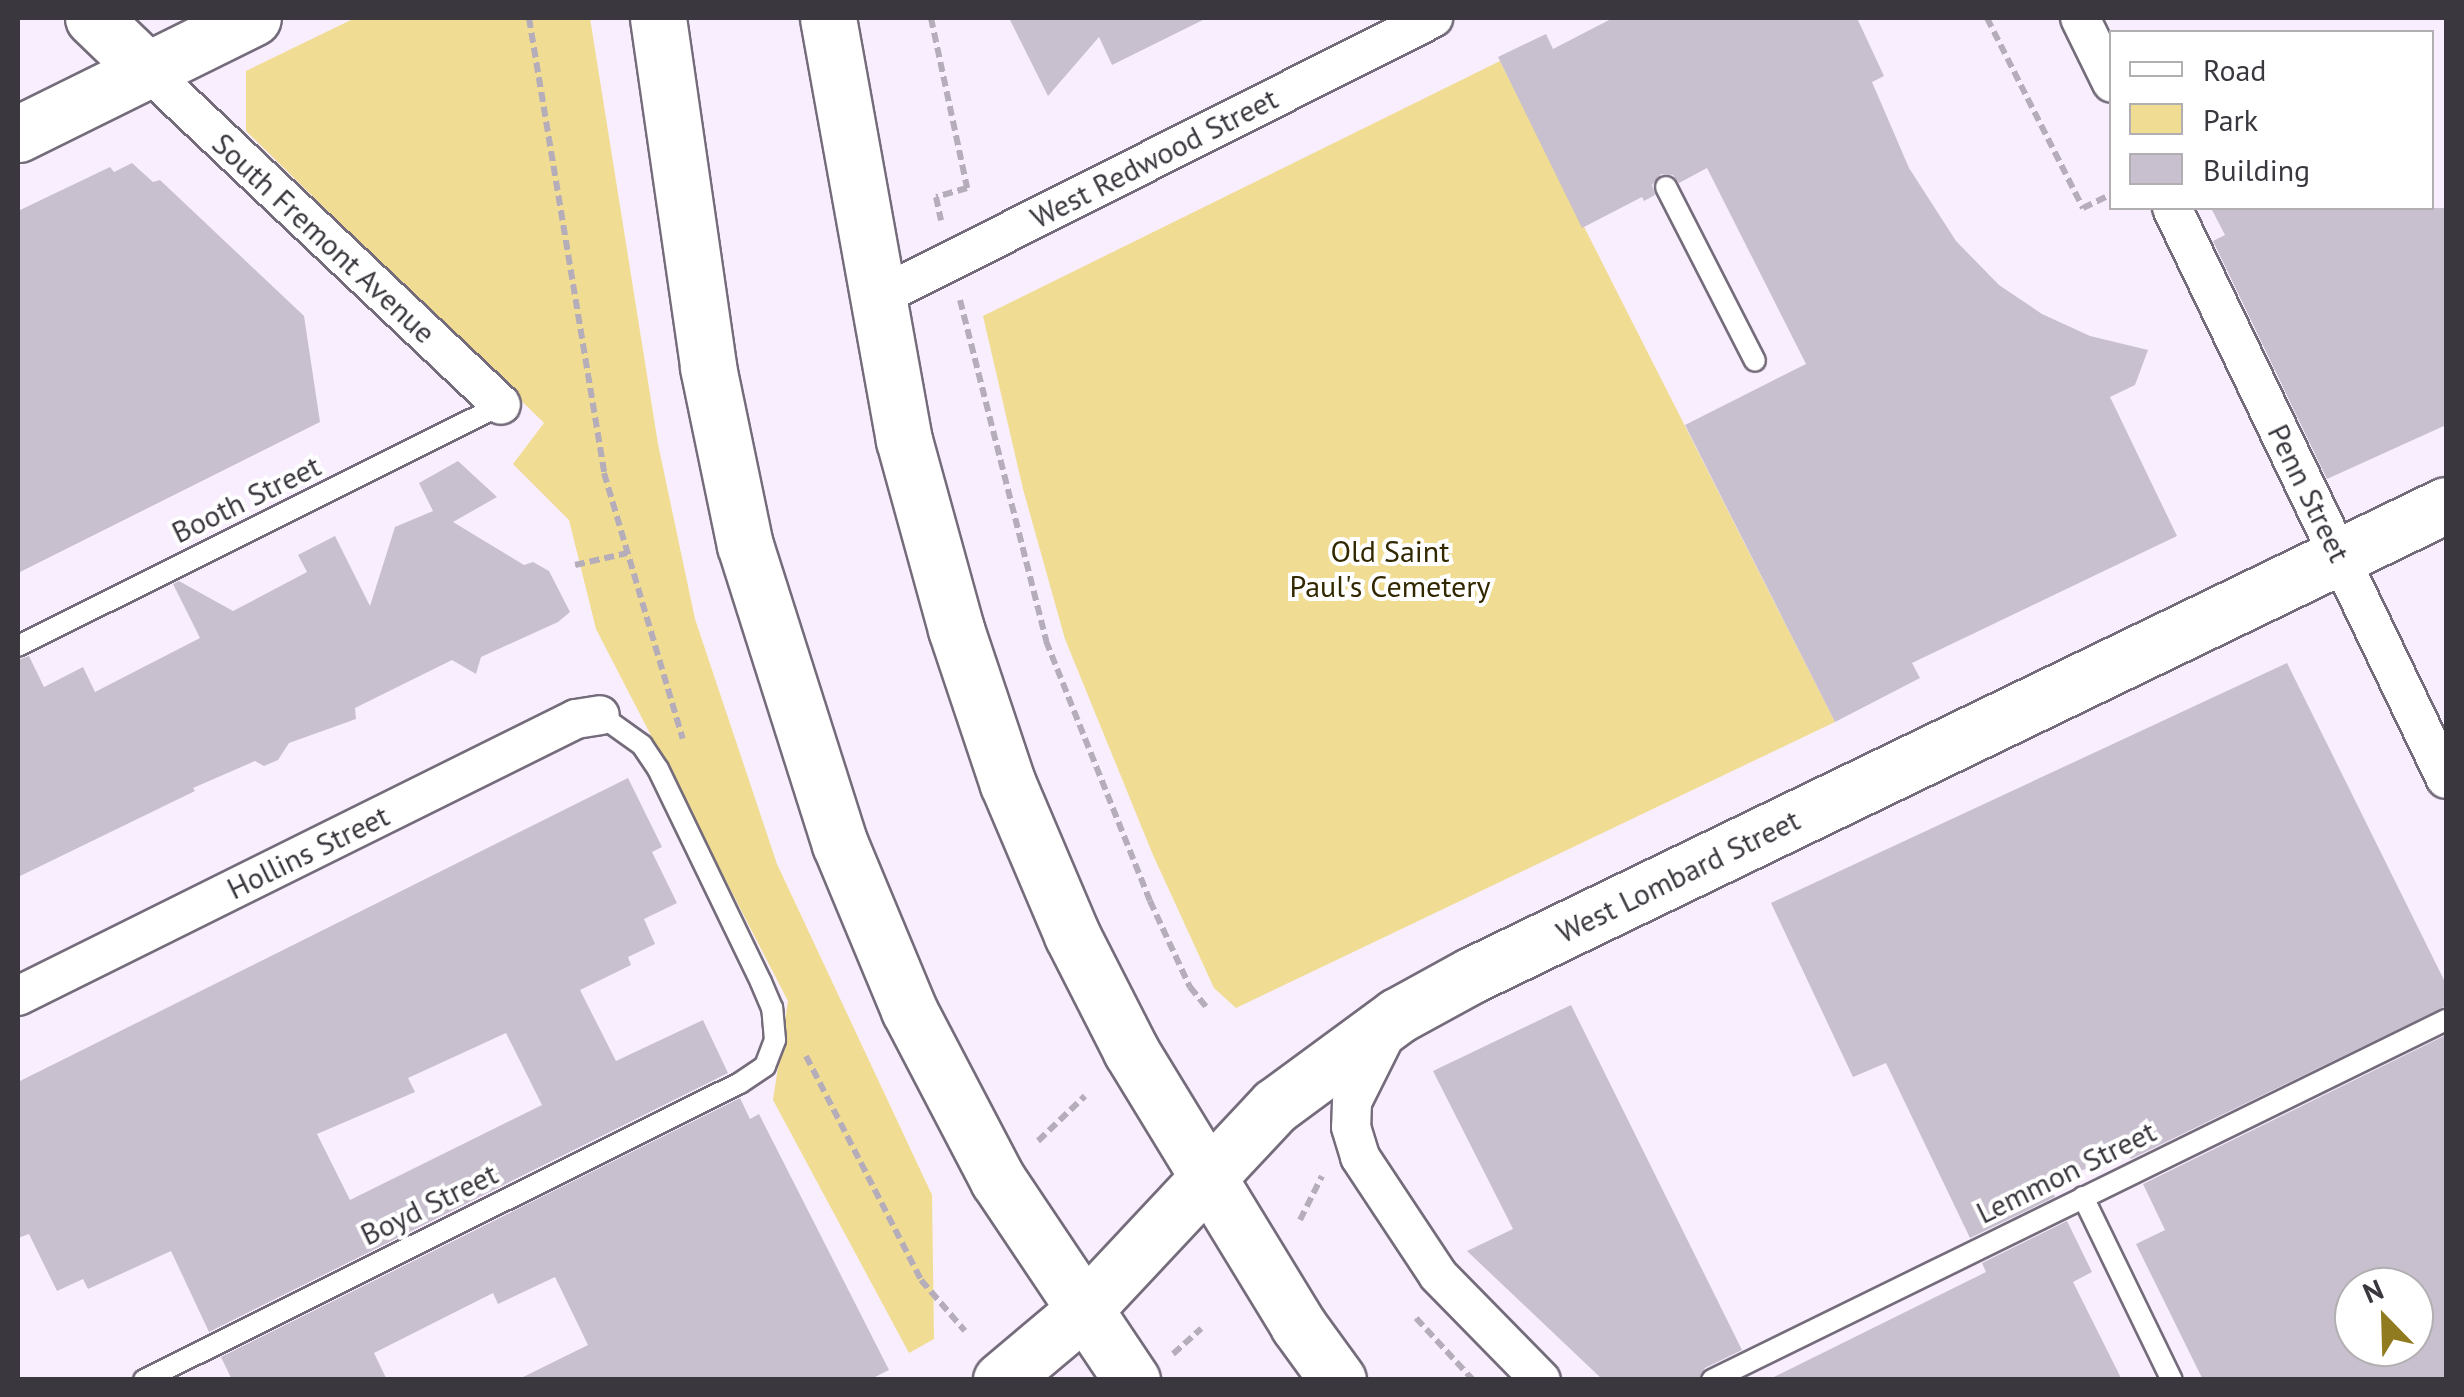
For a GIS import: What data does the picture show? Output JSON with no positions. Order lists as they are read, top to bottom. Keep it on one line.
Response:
{"streets":{"main road":["West Lombard Street"],"street":["West Redwood Street","South Fremont Avenue","Penn Street","Hollins Street"],"lane":["Booth Street","Lemmon Street","Boyd Street"]},"crossings":[["South Fremont Avenue","Booth Street"],["Penn Street","West Lombard Street"],["Hollins Street","Boyd Street"]],"parks":["Old Saint Paul's Cemetery"],"legend":["Road","Park","Building"],"north":"top left"}
